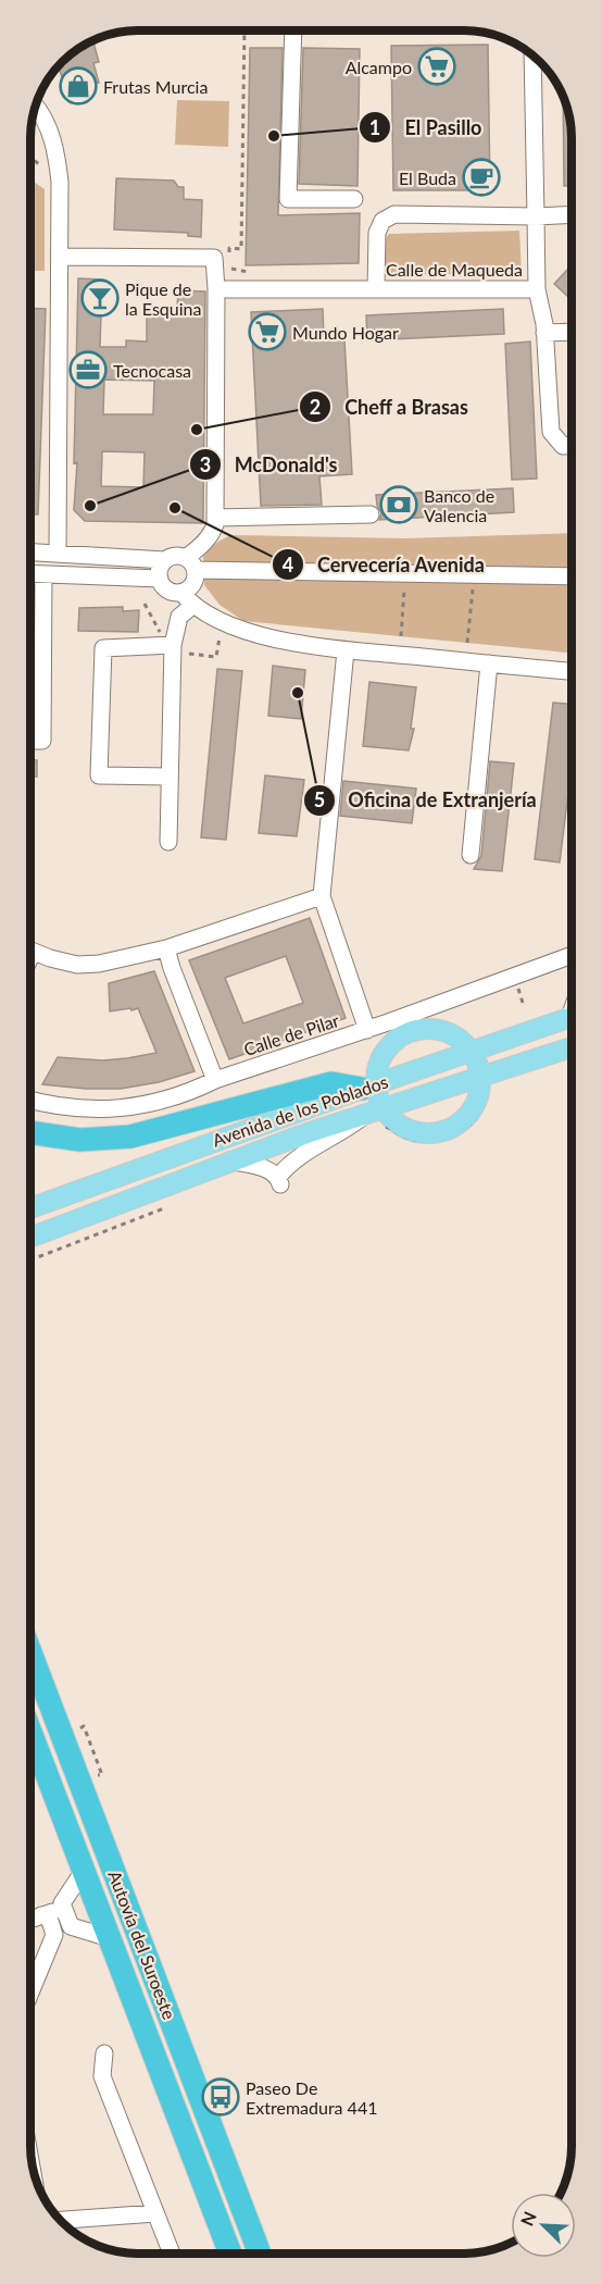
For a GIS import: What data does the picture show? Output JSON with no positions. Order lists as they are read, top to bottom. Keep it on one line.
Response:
{"streets":{"highway":["Autovía del Suroeste"],"main road":["Avenida de los Poblados"],"street":["Calle de Maqueda","Calle de Pilar"]},"places":{"supermarket":["Alcampo","Mundo Hogar"],"shop":["Frutas Murcia"],"other":["El Pasillo","Cheff a Brasas","McDonald's","Cervecería Avenida","Oficina de Extranjería"],"cafe":["El Buda"],"bar":["Pique de la Esquina"],"office":["Tecnocasa"],"bank":["Banco de Valencia"],"bus stop":["Paseo De Extremadura 441"]},"north":"top left"}
